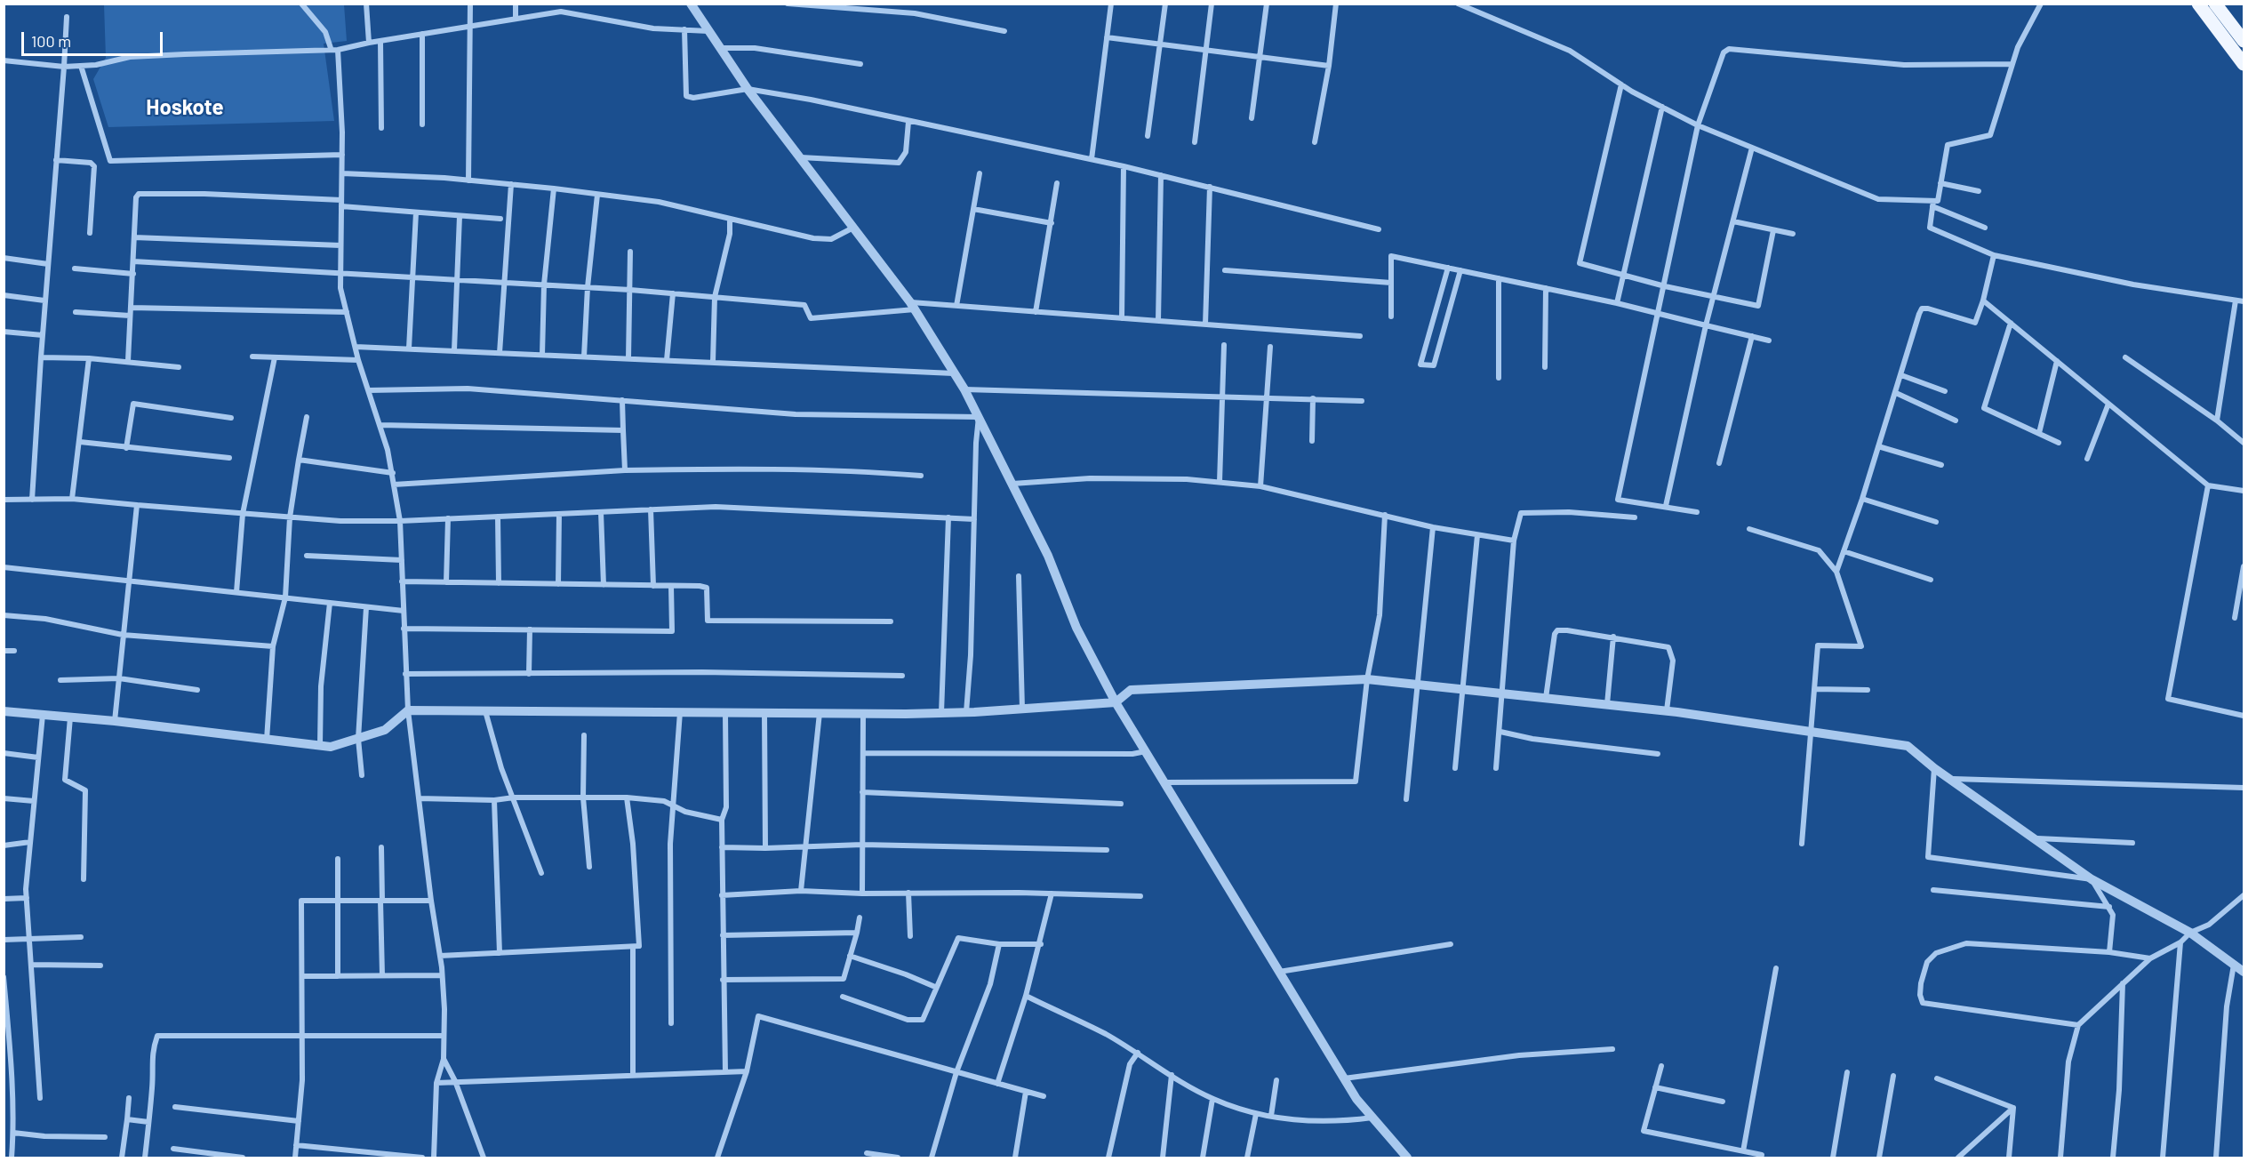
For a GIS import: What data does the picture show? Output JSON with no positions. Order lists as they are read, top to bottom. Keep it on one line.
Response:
{"districts":["Hoskote"],"scale_bar":"100 m"}
